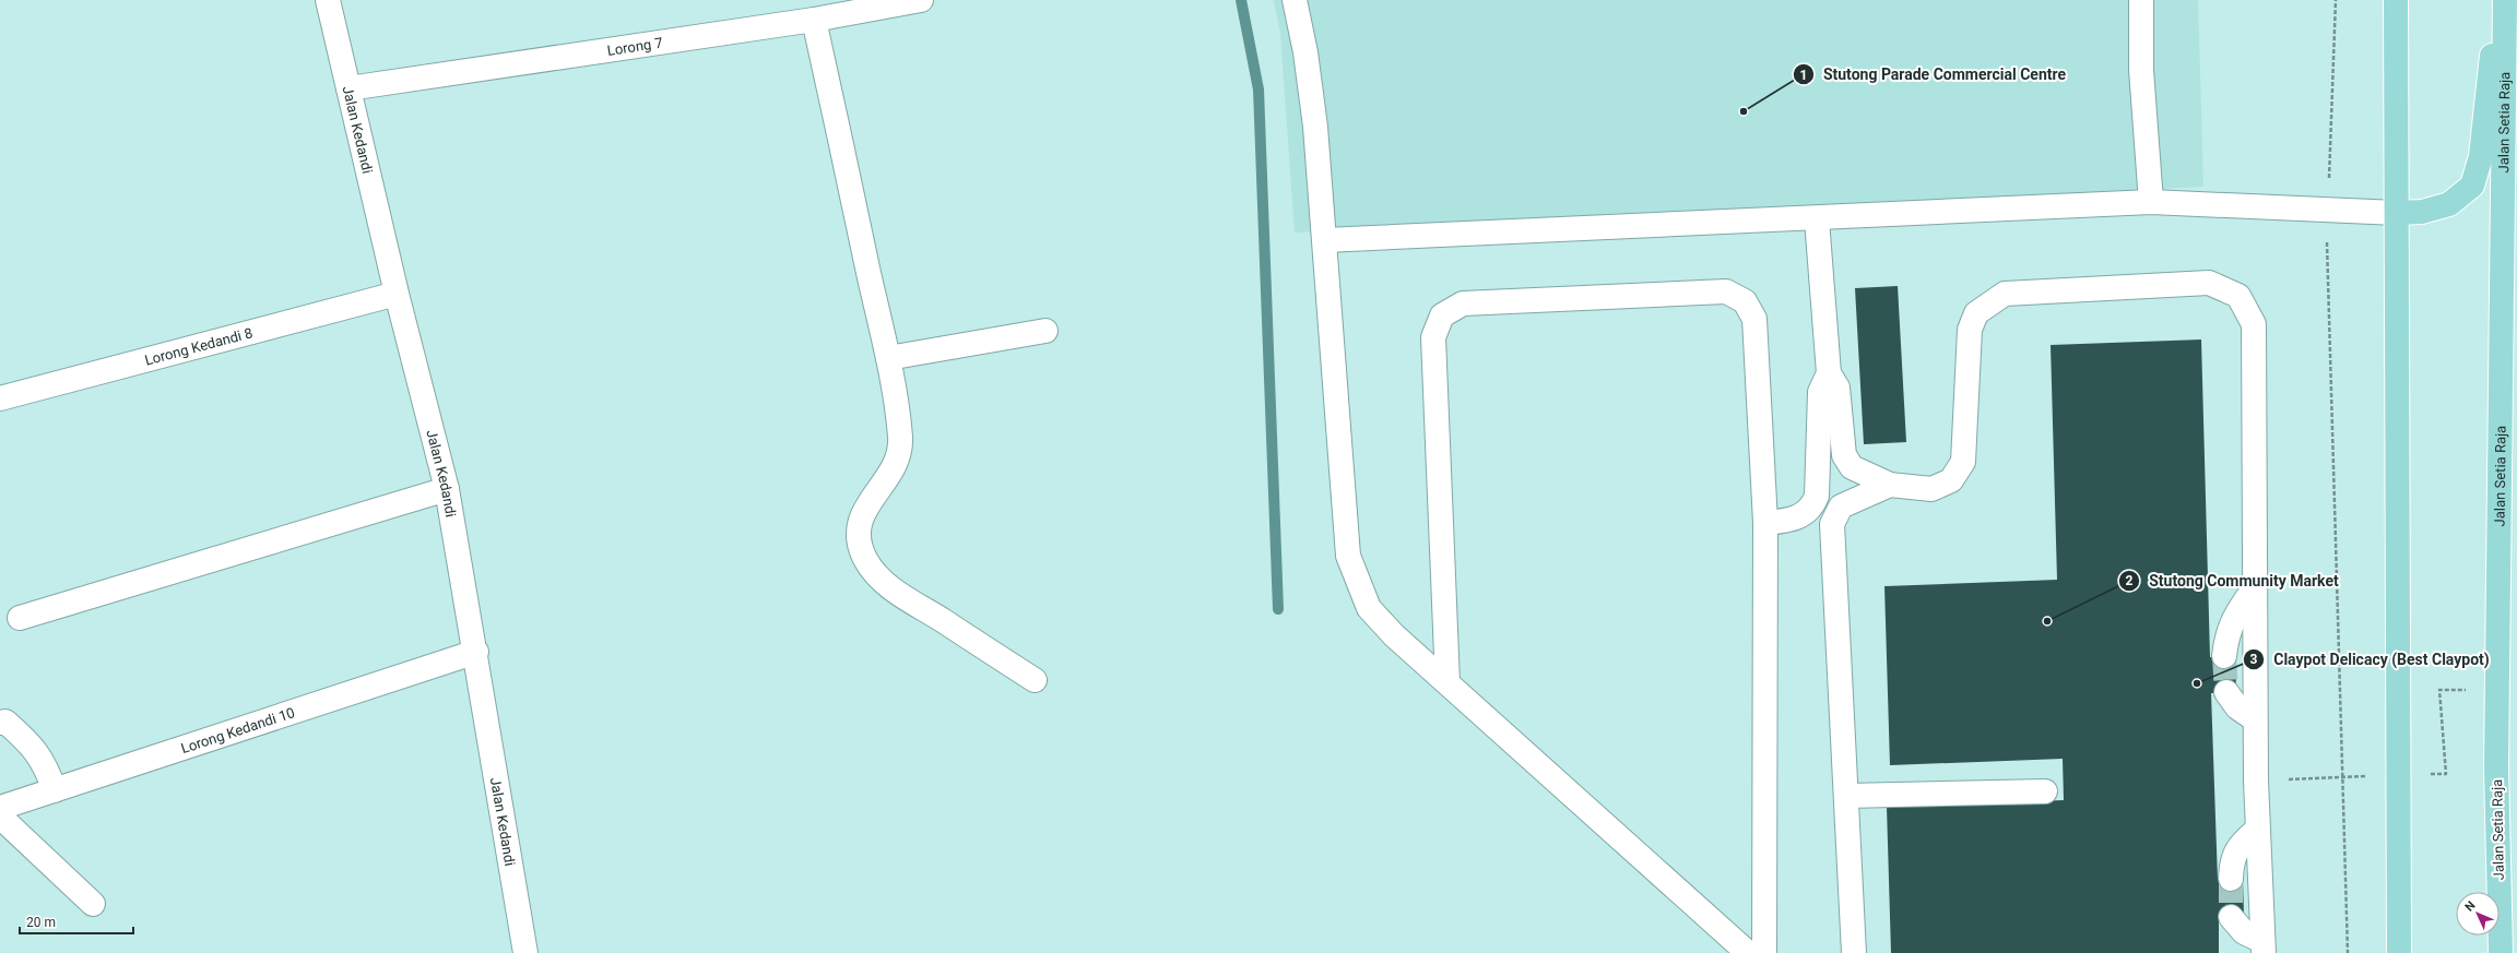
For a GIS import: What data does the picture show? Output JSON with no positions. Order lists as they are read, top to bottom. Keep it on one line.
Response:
{"streets":{"main road":["Jalan Setia Raja"],"street":["Lorong 7","Jalan Kedandi","Lorong Kedandi 8","Lorong Kedandi 10"]},"crossings":[["Lorong 7","Jalan Kedandi"],["Jalan Kedandi","Lorong Kedandi 8"],["Jalan Kedandi","Lorong Kedandi 10"]],"places":["Stutong Parade Commercial Centre","Stutong Community Market","Claypot Delicacy (Best Claypot)"],"scale_bar":"20 m","north":"top left"}
